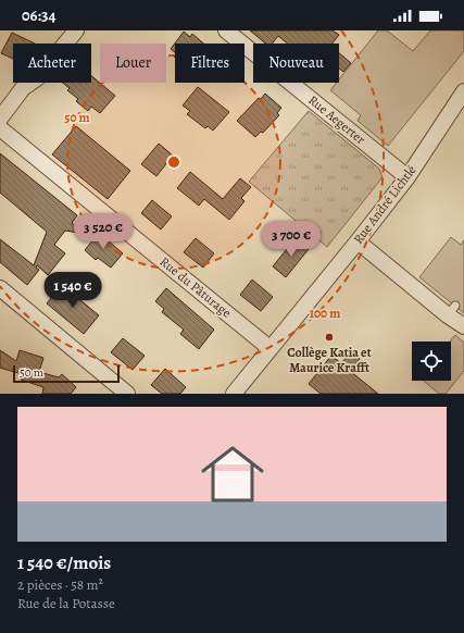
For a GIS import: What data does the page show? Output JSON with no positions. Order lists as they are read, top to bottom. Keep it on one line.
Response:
{"streets":{"street":["Rue Aegerter","Rue André Lichtlé","Rue du Pâturage"]},"crossings":[["Rue Aegerter","Rue André Lichtlé"],["Rue André Lichtlé","Rue du Pâturage"]],"places":["Collège Katia et Maurice Krafft"],"scale_bar":"50 m","page":{"status":"06:34","chip":["Acheter","Louer","Filtres","Nouveau"],"price":["3 520 €","3 700 €","1 540 €"],"scale":"50 m","list":[{"name":"1 540 €/mois","note":"2 pièces · 58 m² · Rue de la Potasse"}]},"rings":["50 m","100 m"]}
